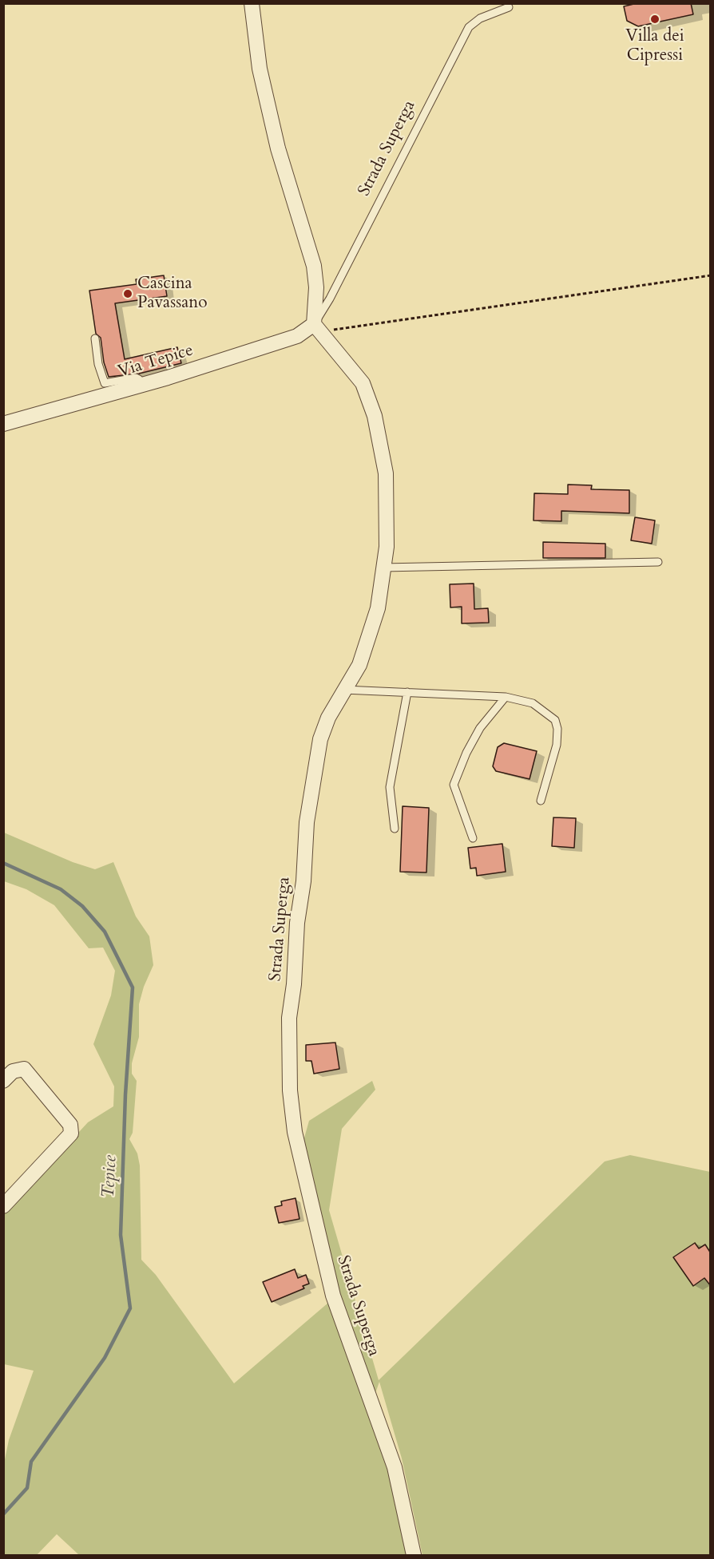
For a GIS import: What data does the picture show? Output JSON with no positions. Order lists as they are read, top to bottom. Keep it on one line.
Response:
{"streets":{"street":["Strada Superga","Via Tepice"]},"crossings":[["Strada Superga","Via Tepice"]],"water":["Tepice"],"places":["Villa dei Cipressi","Cascina Pavassano"]}
